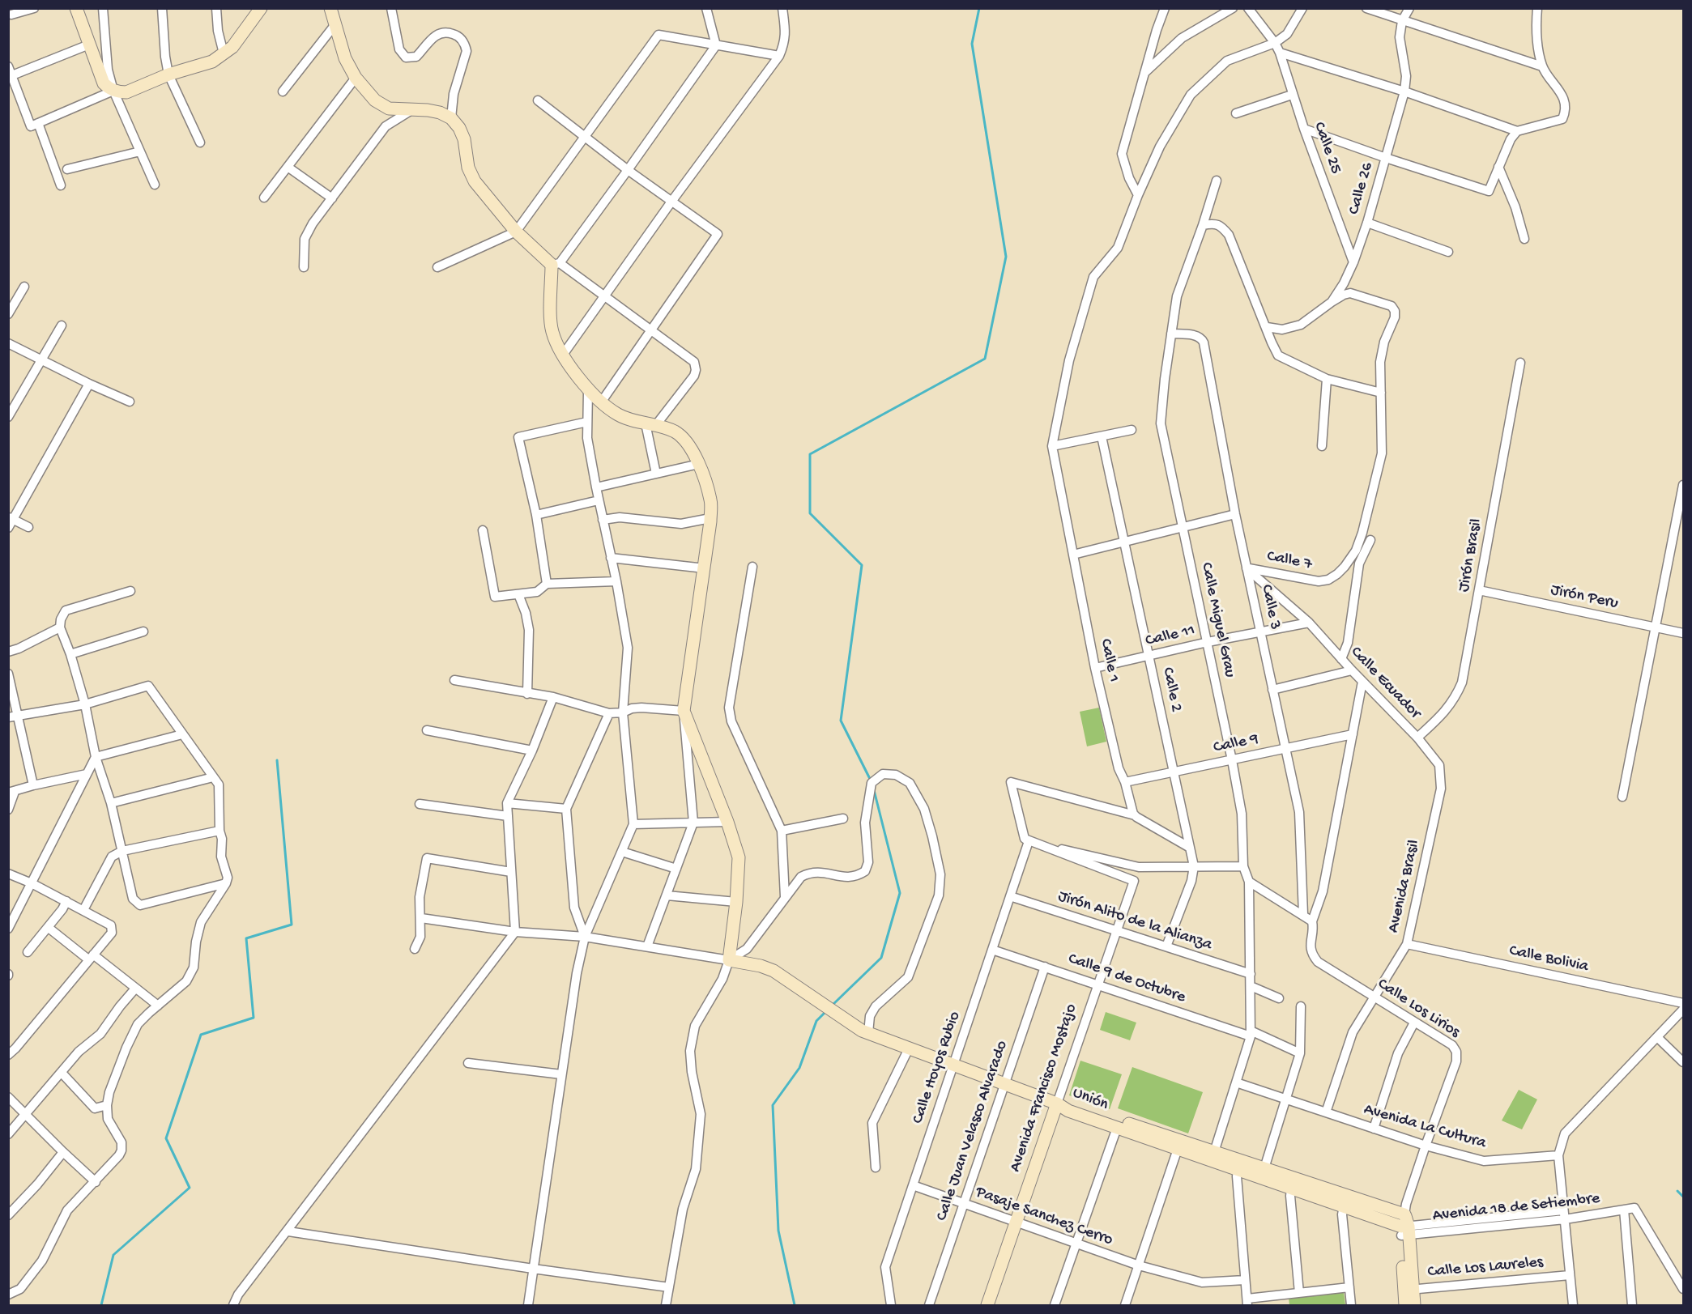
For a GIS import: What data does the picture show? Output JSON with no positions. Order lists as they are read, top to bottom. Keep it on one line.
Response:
{"streets":{"street":["Calle 25","Calle 26","Jirón Brasil","Calle 7","Jirón Peru","Calle 3","Calle Miguel Grau","Calle 11","Calle 1","Calle Ecuador","Calle 2","Calle 9","Avenida Brasil","Jirón Alito de la Alianza","Calle Bolivia","Calle 9 de Octubre","Calle Los Lirios","Calle Hoyos Rubio","Avenida Francisco Mostajo","Unión","Avenida La Cultura","Calle Juan Velasco Alvarado","Avenida 18 de Setiembre","Pasaje Sanchez Cerro","Calle Los Laureles"]},"crossings":[["Calle 25","Calle 26"],["Calle 26","Calle 7"],["Jirón Brasil","Jirón Peru"],["Jirón Brasil","Calle Ecuador"],["Calle 7","Calle 3"],["Calle 7","Calle Ecuador"],["Calle 3","Calle Miguel Grau"],["Calle 3","Calle 11"],["Calle 3","Calle Ecuador"],["Calle 3","Calle 9"],["Calle Miguel Grau","Calle 11"],["Calle Miguel Grau","Calle 9"],["Calle Miguel Grau","Jirón Alito de la Alianza"],["Calle Miguel Grau","Calle 9 de Octubre"],["Calle Miguel Grau","Unión"],["Calle Miguel Grau","Avenida La Cultura"],["Calle 11","Calle 1"],["Calle 11","Calle Ecuador"],["Calle 11","Calle 2"],["Calle 1","Calle 9"],["Calle Ecuador","Avenida Brasil"],["Calle Ecuador","Calle Los Lirios"],["Calle 2","Calle 9"],["Calle 2","Jirón Alito de la Alianza"],["Calle 9","Calle Los Lirios"],["Avenida Brasil","Calle Bolivia"],["Avenida Brasil","Calle Los Lirios"],["Avenida Brasil","Avenida La Cultura"],["Jirón Alito de la Alianza","Calle Hoyos Rubio"],["Jirón Alito de la Alianza","Avenida Francisco Mostajo"],["Calle 9 de Octubre","Calle Hoyos Rubio"],["Calle 9 de Octubre","Avenida Francisco Mostajo"],["Calle 9 de Octubre","Calle Juan Velasco Alvarado"],["Calle Los Lirios","Unión"],["Calle Los Lirios","Avenida La Cultura"],["Calle Los Lirios","Avenida 18 de Setiembre"],["Calle Hoyos Rubio","Avenida Francisco Mostajo"],["Calle Hoyos Rubio","Pasaje Sanchez Cerro"],["Avenida Francisco Mostajo","Unión"],["Avenida Francisco Mostajo","Pasaje Sanchez Cerro"],["Unión","Avenida 18 de Setiembre"],["Calle Juan Velasco Alvarado","Pasaje Sanchez Cerro"]]}
